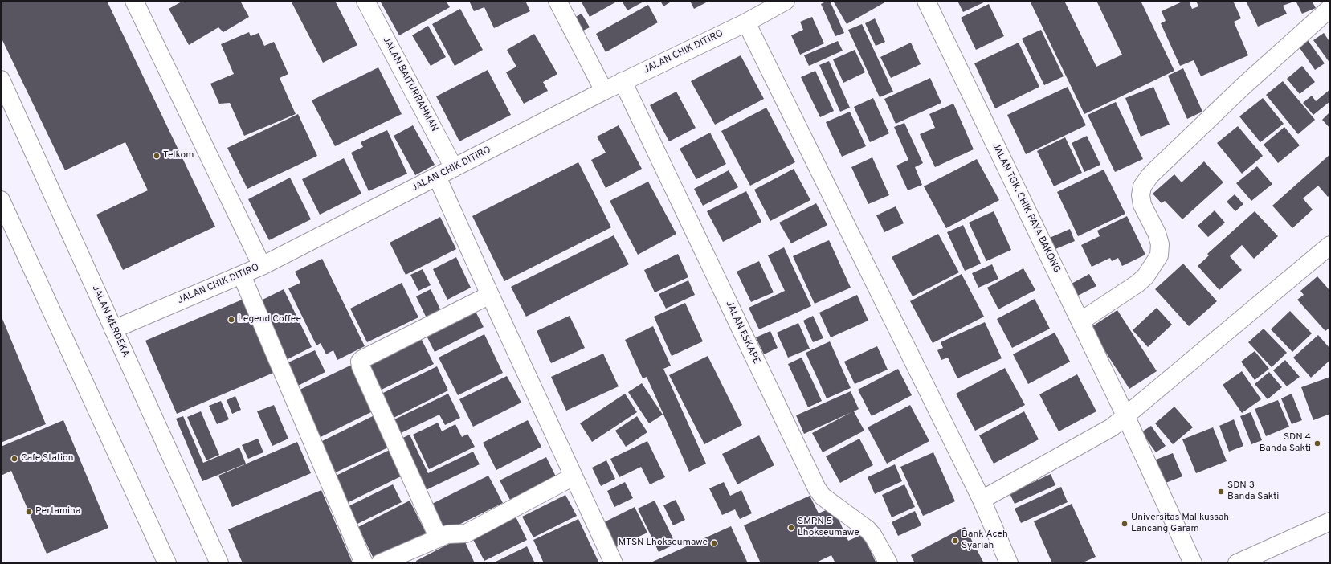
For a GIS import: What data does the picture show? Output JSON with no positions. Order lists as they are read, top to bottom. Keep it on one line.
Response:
{"streets":{"street":["JALAN CHIK DITIRO","JALAN BAITURRAHMAN","JALAN TGK. CHIK PAYA BAKONG","JALAN MERDEKA","JALAN ESKAPE"]},"crossings":[["JALAN CHIK DITIRO","JALAN BAITURRAHMAN"],["JALAN CHIK DITIRO","JALAN MERDEKA"],["JALAN CHIK DITIRO","JALAN ESKAPE"]],"places":["Telkom","Legend Coffee","SDN 4 Banda Sakti","Cafe Station","SDN 3 Banda Sakti","Pertamina","Universitas Malikussah Lancang Garam","SMPN 5 Lhokseumawe","Bank Aceh Syariah","MTSN Lhokseumawe"]}
